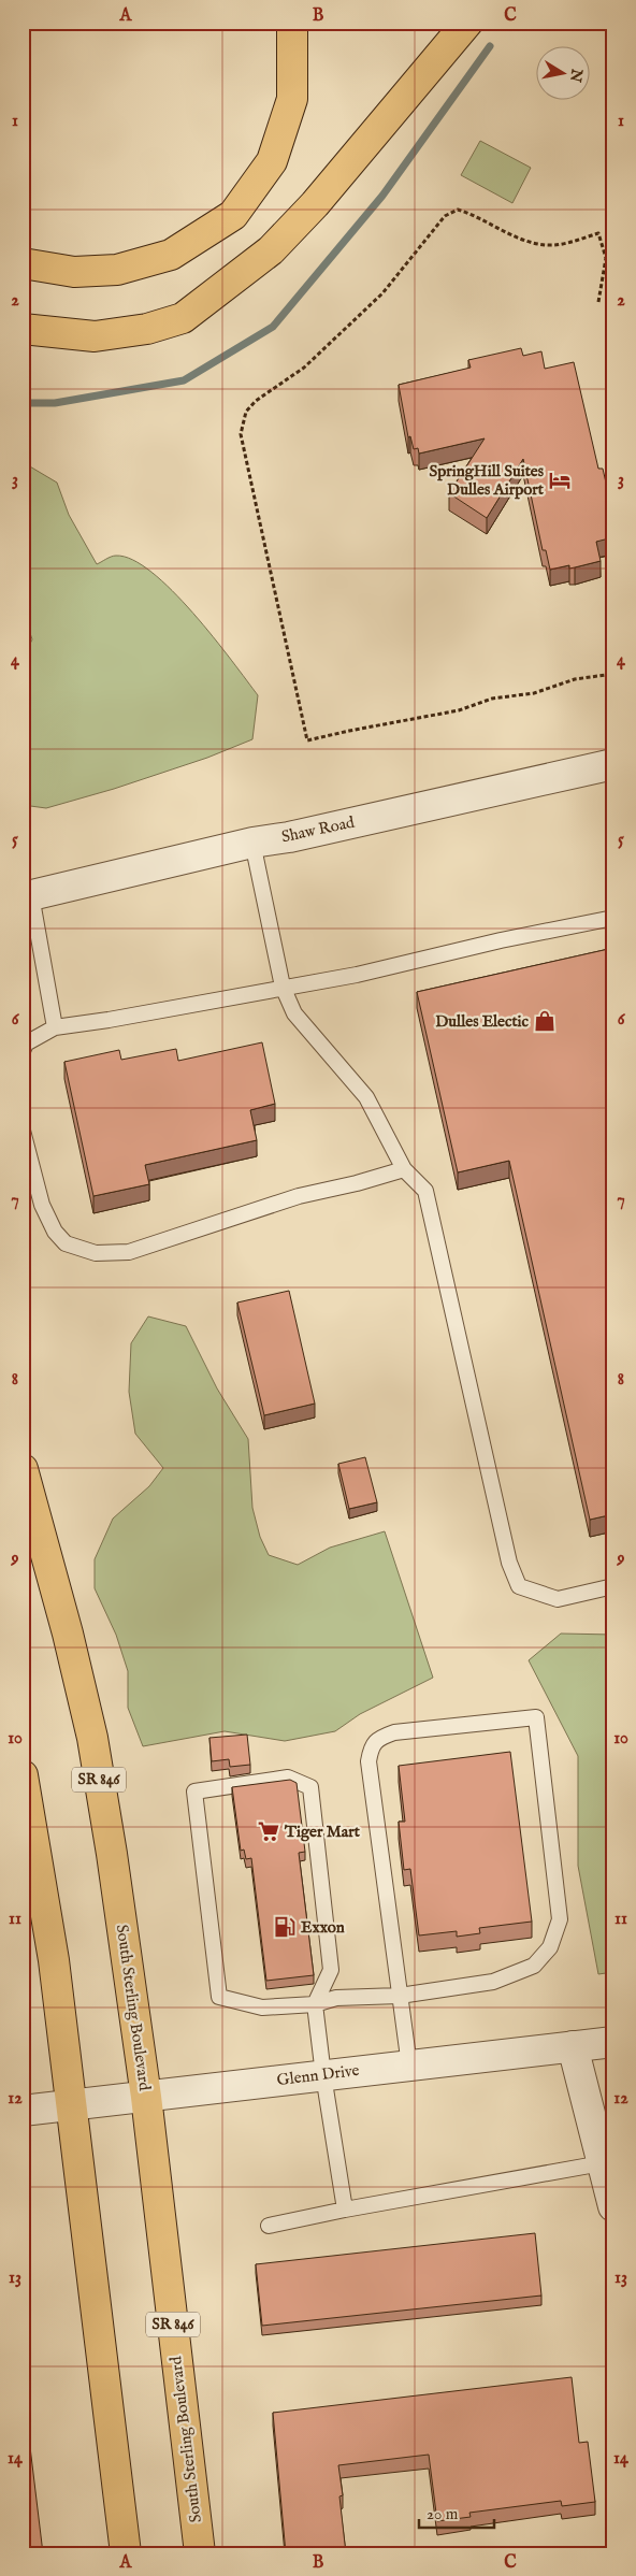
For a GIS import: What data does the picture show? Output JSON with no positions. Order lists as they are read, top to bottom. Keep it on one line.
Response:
{"streets":{"main road":["SR 846","South Sterling Boulevard"],"street":["Shaw Road","Glenn Drive"]},"crossings":[["South Sterling Boulevard","Glenn Drive"]],"places":{"hotel":["SpringHill Suites Dulles Airport"],"shop":["Dulles Electic"],"supermarket":["Tiger Mart"],"fuel station":["Exxon"]},"scale_bar":"20 m","north":"right","grid":{"columns":["A","B","C"],"rows":["1","2","3","4","5","6","7","8","9","10","11","12","13","14"]}}
